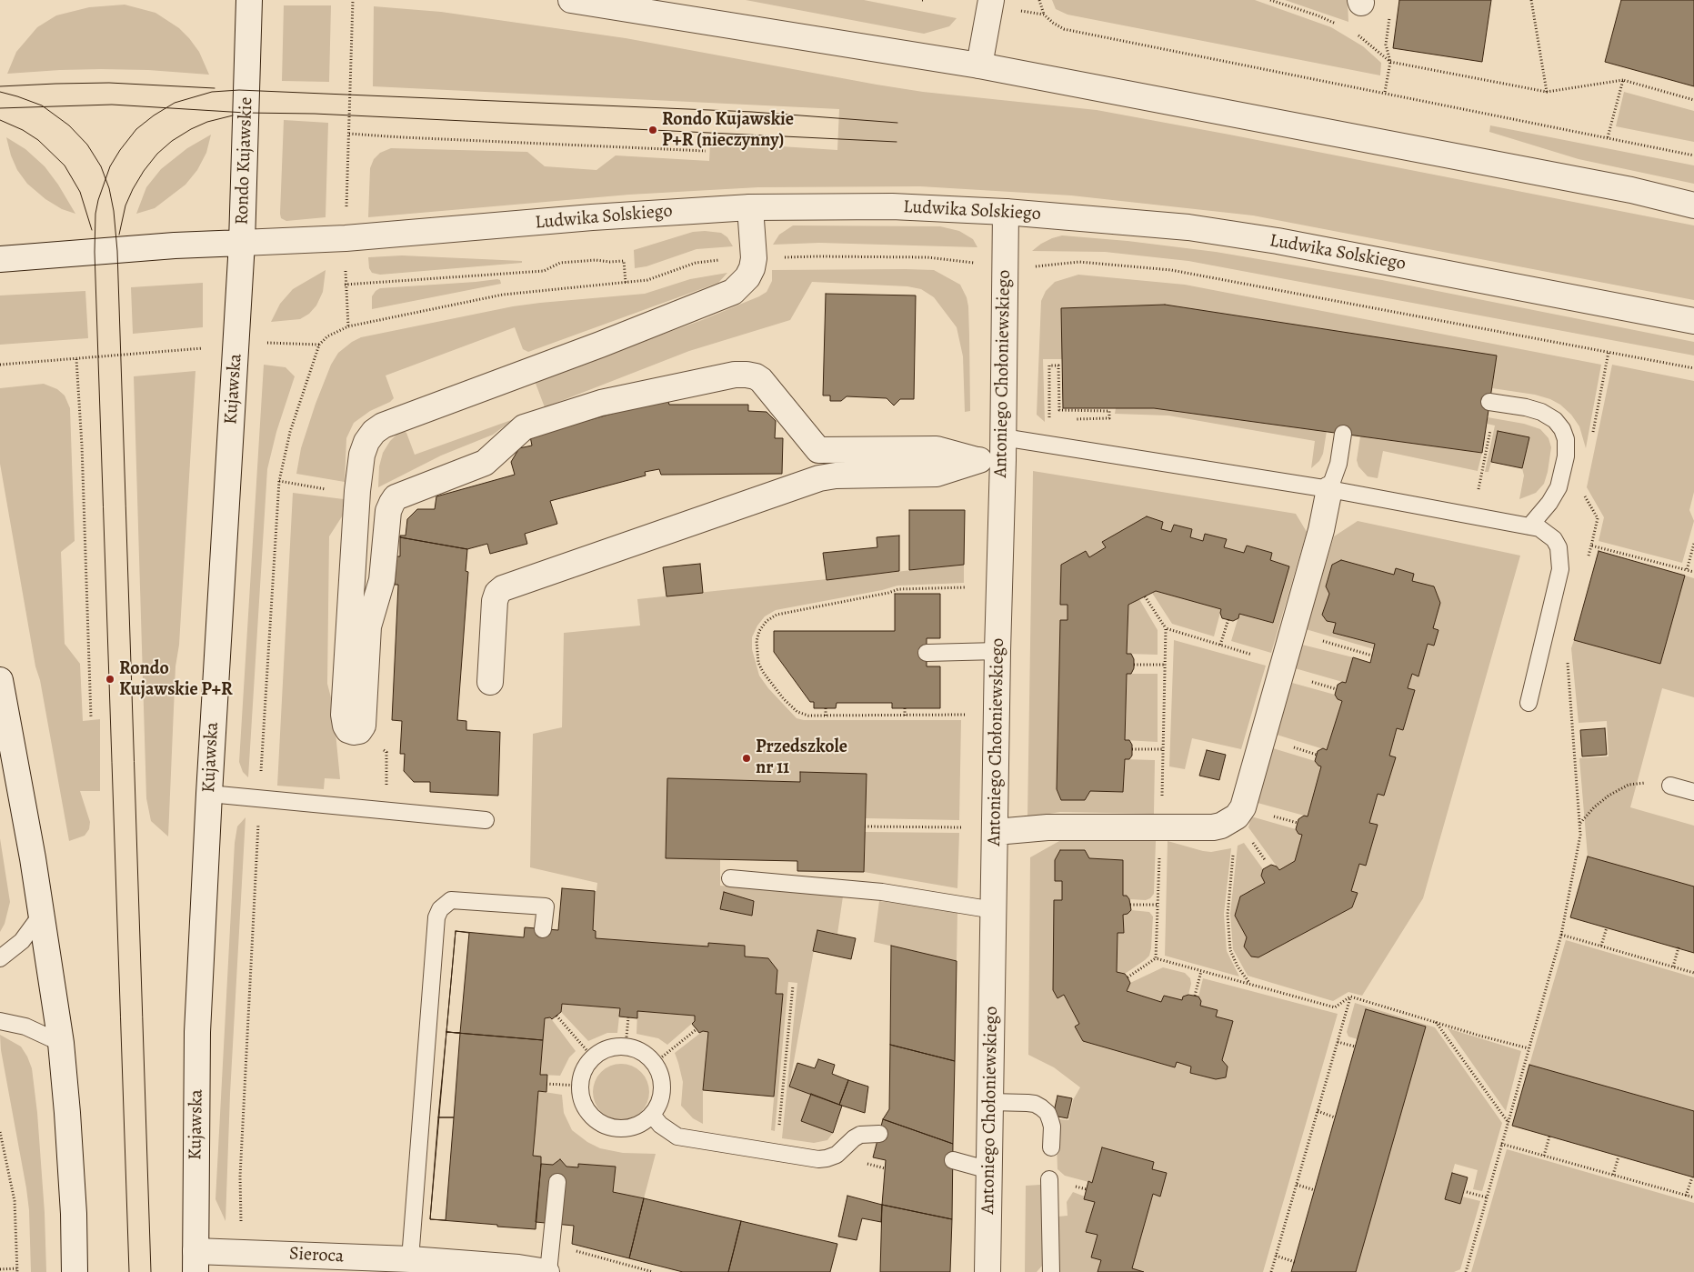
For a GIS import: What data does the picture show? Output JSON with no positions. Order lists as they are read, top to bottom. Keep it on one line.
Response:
{"streets":{"street":["Rondo Kujawskie","Ludwika Solskiego","Antoniego Chołoniewskiego","Kujawska","Sieroca"]},"crossings":[["Rondo Kujawskie","Ludwika Solskiego"],["Rondo Kujawskie","Kujawska"],["Ludwika Solskiego","Antoniego Chołoniewskiego"],["Ludwika Solskiego","Kujawska"],["Kujawska","Sieroca"]],"places":["Rondo Kujawskie P+R (nieczynny)","Rondo Kujawskie P+R","Przedszkole nr 11"]}
